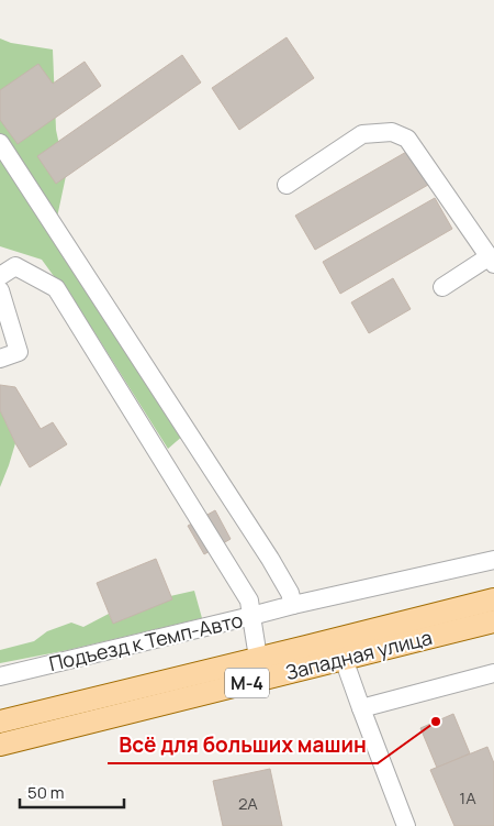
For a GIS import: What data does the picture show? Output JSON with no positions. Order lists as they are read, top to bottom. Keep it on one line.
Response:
{"streets":{"main road":["Западная улица","М-4"],"street":["Подъезд к Темп-Авто"]},"crossings":[["Подъезд к Темп-Авто","Западная улица"]],"places":["Всё для больших машин"],"house_numbers":["1А","2А"],"scale_bar":"50 m"}
